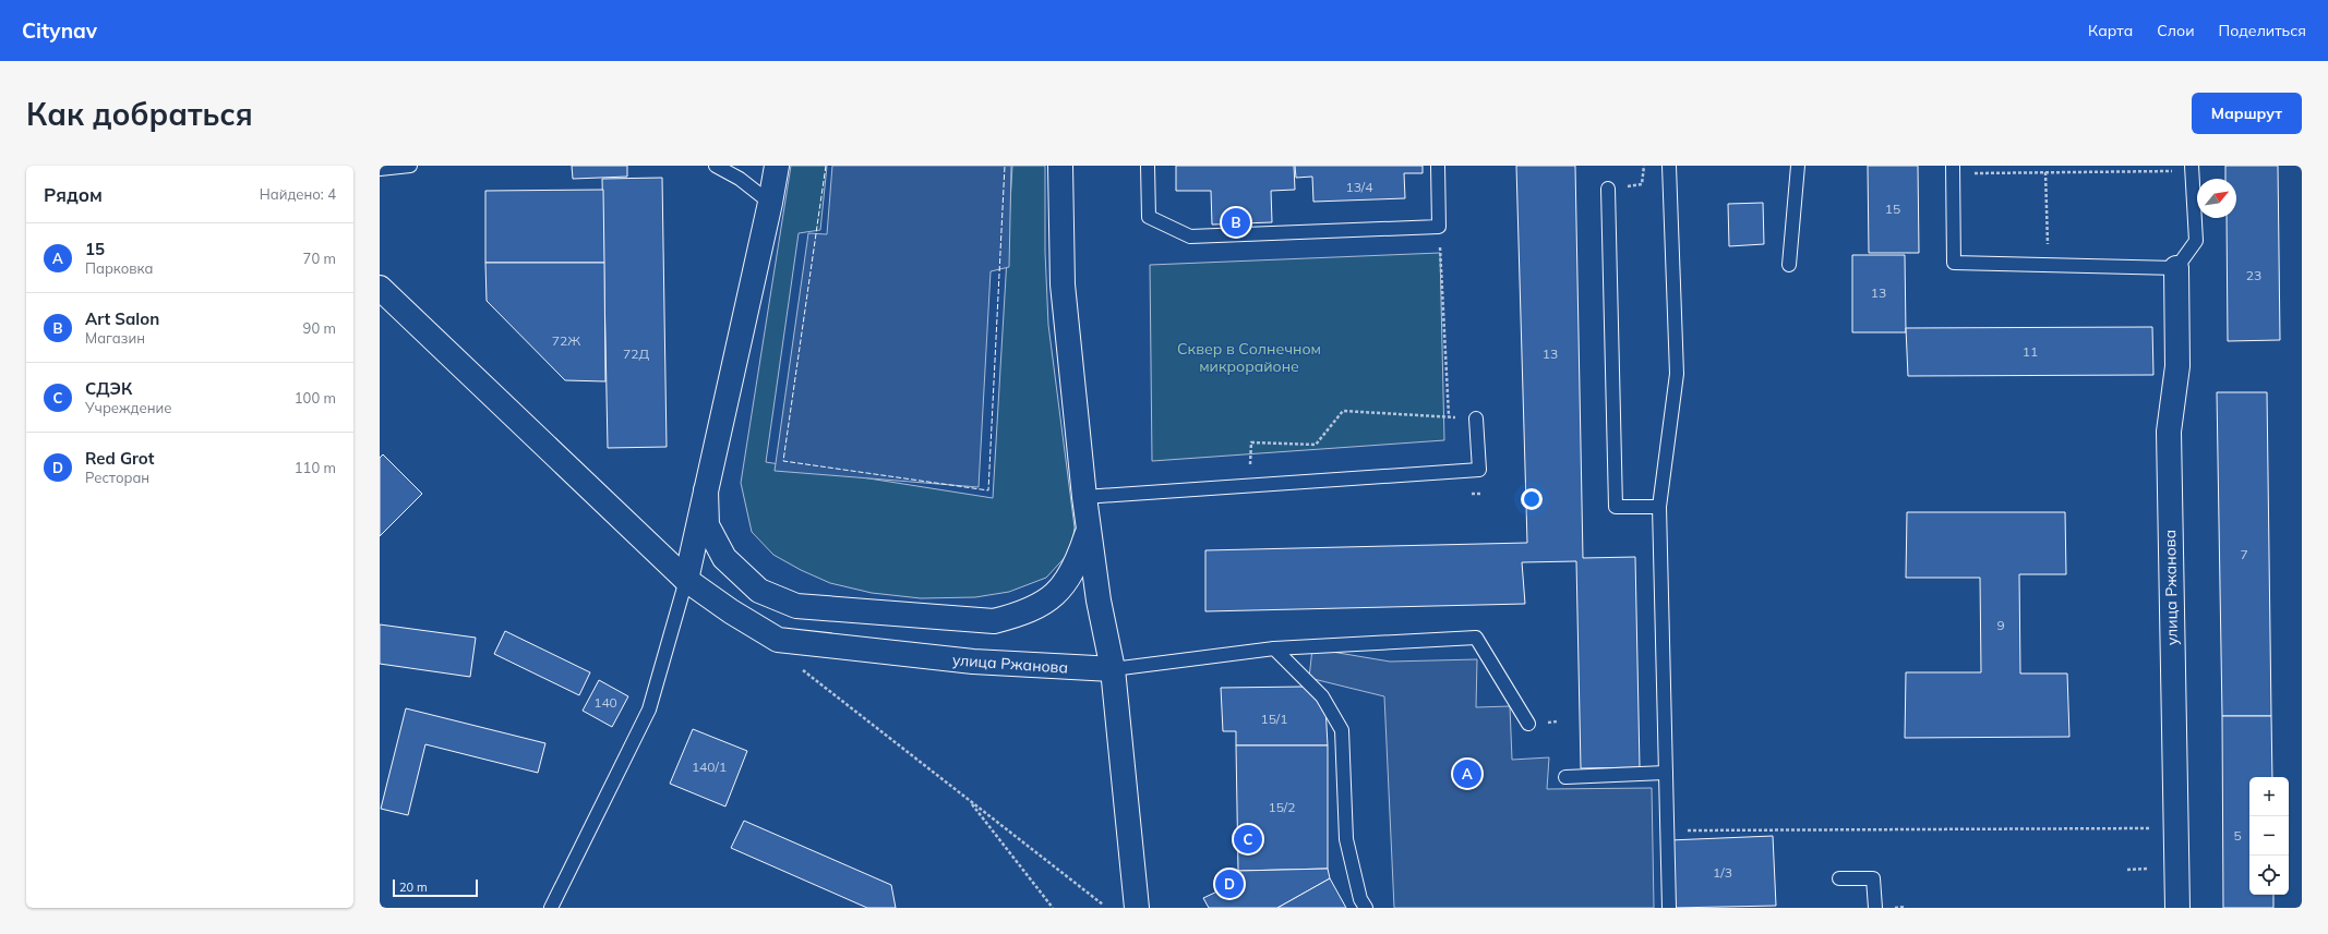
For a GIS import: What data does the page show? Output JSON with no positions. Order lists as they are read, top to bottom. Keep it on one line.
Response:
{"streets":{"street":["улица Ржанова"]},"parks":["Сквер в Солнечном микрорайоне"],"house_numbers":["13/4","15","23","13","72Ж","11","72Д","13","7","9","140","15/1","140/1","15/2","5","1/3"],"scale_bar":"20 m","north":"top right","page":{"header":"Citynav","nav":["Карта","Слои","Поделиться"],"buttons":"Маршрут","title":"Как добраться","heading":["Рядом","Найдено: 4"],"pins":["B","A","C","D"],"list":[{"mark":"A","name":"15","note":"Парковка","value":"70 m"},{"mark":"B","name":"Art Salon","note":"Магазин","value":"90 m"},{"mark":"C","name":"СДЭК","note":"Учреждение","value":"100 m"},{"mark":"D","name":"Red Grot","note":"Ресторан","value":"110 m"}],"map_buttons":["+","−"],"scale":"20 m"}}
